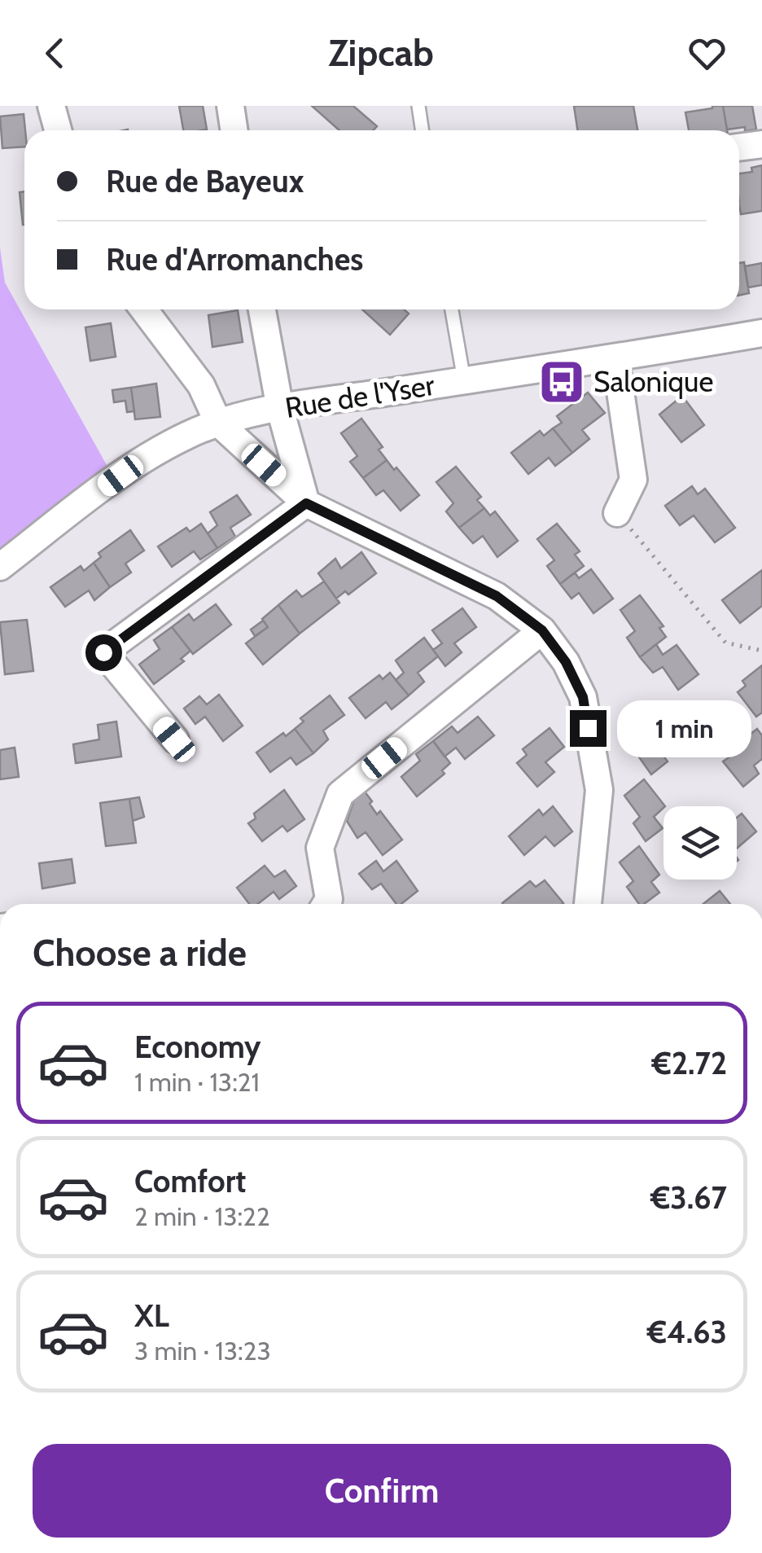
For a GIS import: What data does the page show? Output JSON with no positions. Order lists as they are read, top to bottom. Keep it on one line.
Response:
{"streets":{"street":["Rue de l'Yser"]},"places":{"bus stop":["Salonique"]},"page":{"header":"Zipcab","banner":["Rue de Bayeux","Rue d'Arromanches"],"bubble":"1 min","heading":"Choose a ride","list":[{"name":"Economy","note":"1 min · 13:21","value":"€2.72"},{"name":"Comfort","note":"2 min · 13:22","value":"€3.67"},{"name":"XL","note":"3 min · 13:23","value":"€4.63"}],"buttons":"Confirm"}}
